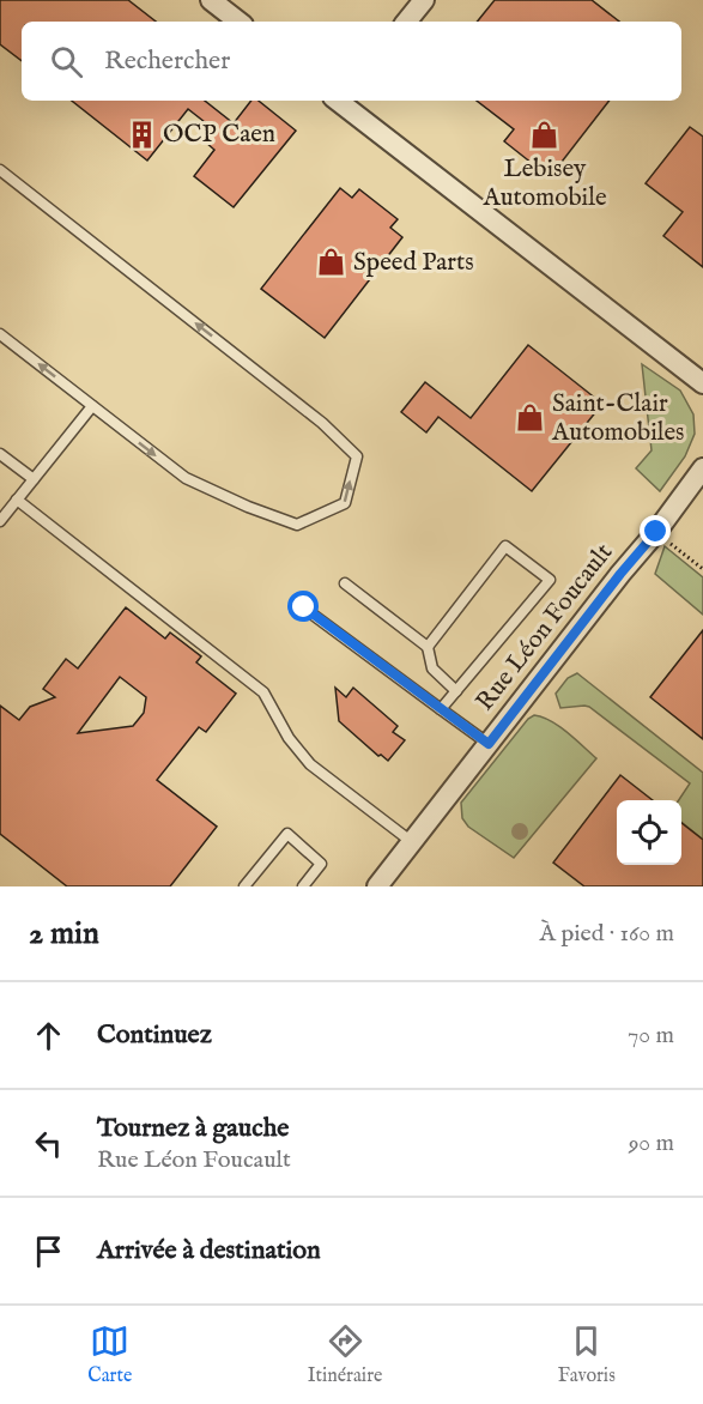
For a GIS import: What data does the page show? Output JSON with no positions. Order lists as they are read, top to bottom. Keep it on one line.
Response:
{"streets":{"street":["Rue Léon Foucault"]},"places":{"building":["OCP Caen"],"shop":["Lebisey Automobile","Speed Parts","Saint-Clair Automobiles"]},"page":{"search":"Rechercher","heading":["2 min","À pied · 160 m"],"list":[["Continuez","70 m"],["Tournez à gauche","Rue Léon Foucault","90 m"],"Arrivée à destination"],"nav":["Carte","Itinéraire","Favoris"]}}
